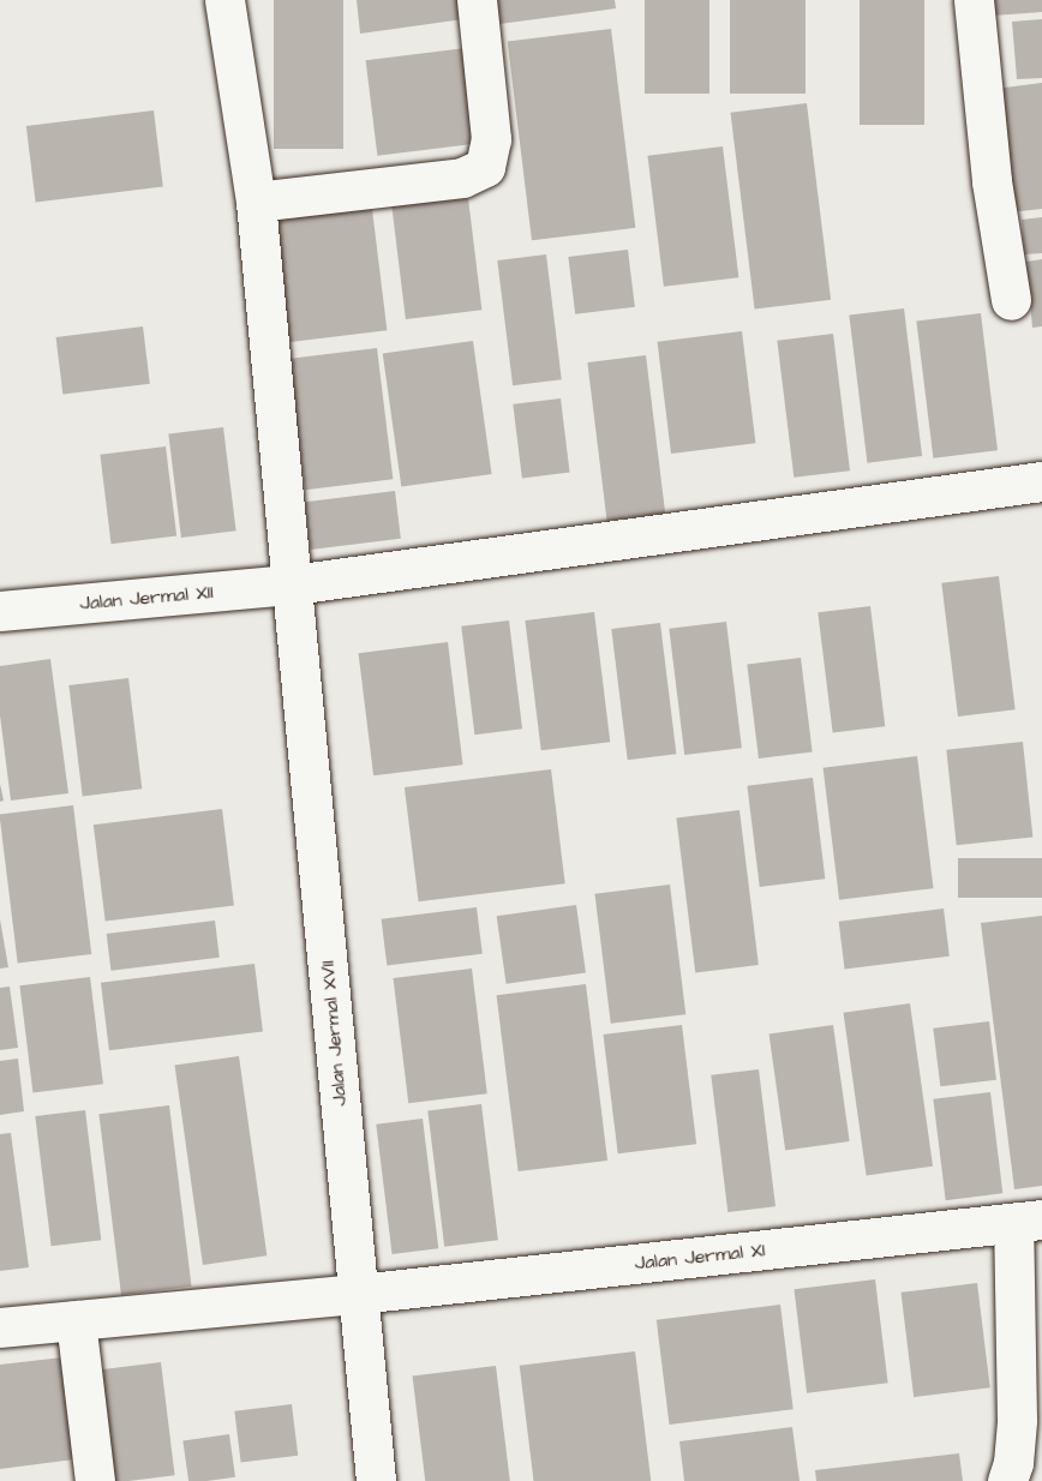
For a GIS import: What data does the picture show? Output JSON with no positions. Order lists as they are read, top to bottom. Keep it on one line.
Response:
{"streets":{"street":["Jalan Jermal XII","Jalan Jermal XVII","Jalan Jermal XI"]},"crossings":[["Jalan Jermal XII","Jalan Jermal XVII"],["Jalan Jermal XVII","Jalan Jermal XI"]]}
